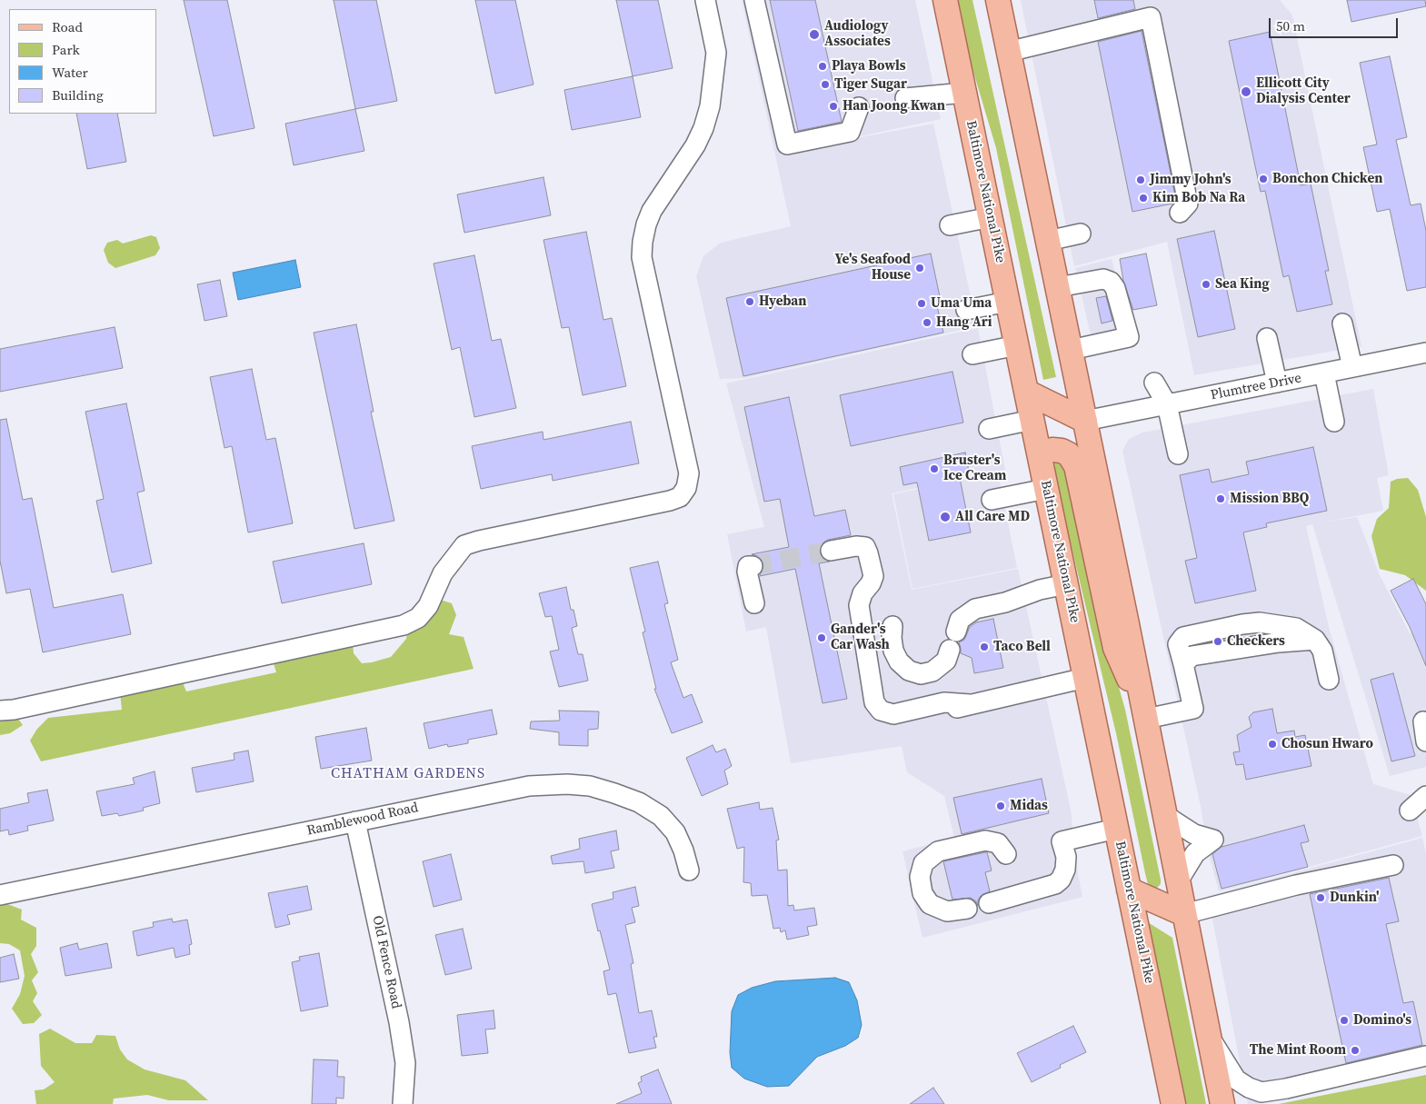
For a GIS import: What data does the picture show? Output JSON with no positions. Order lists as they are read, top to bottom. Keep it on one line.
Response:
{"streets":{"main road":["Baltimore National Pike"],"street":["Plumtree Drive","Ramblewood Road","Old Fence Road"]},"crossings":[["Ramblewood Road","Old Fence Road"]],"districts":["CHATHAM GARDENS"],"places":["Audiology Associates","Playa Bowls","Tiger Sugar","Ellicott City Dialysis Center","Han Joong Kwan","Bonchon Chicken","Jimmy John's","Kim Bob Na Ra","Ye's Seafood House","Sea King","Hyeban","Uma Uma","Hang Ari","Bruster's Ice Cream","Mission BBQ","All Care MD","Gander's Car Wash","Checkers","Taco Bell","Chosun Hwaro","Midas","Dunkin'","Domino's","The Mint Room"],"legend":["Road","Park","Water","Building"],"scale_bar":"50 m"}
